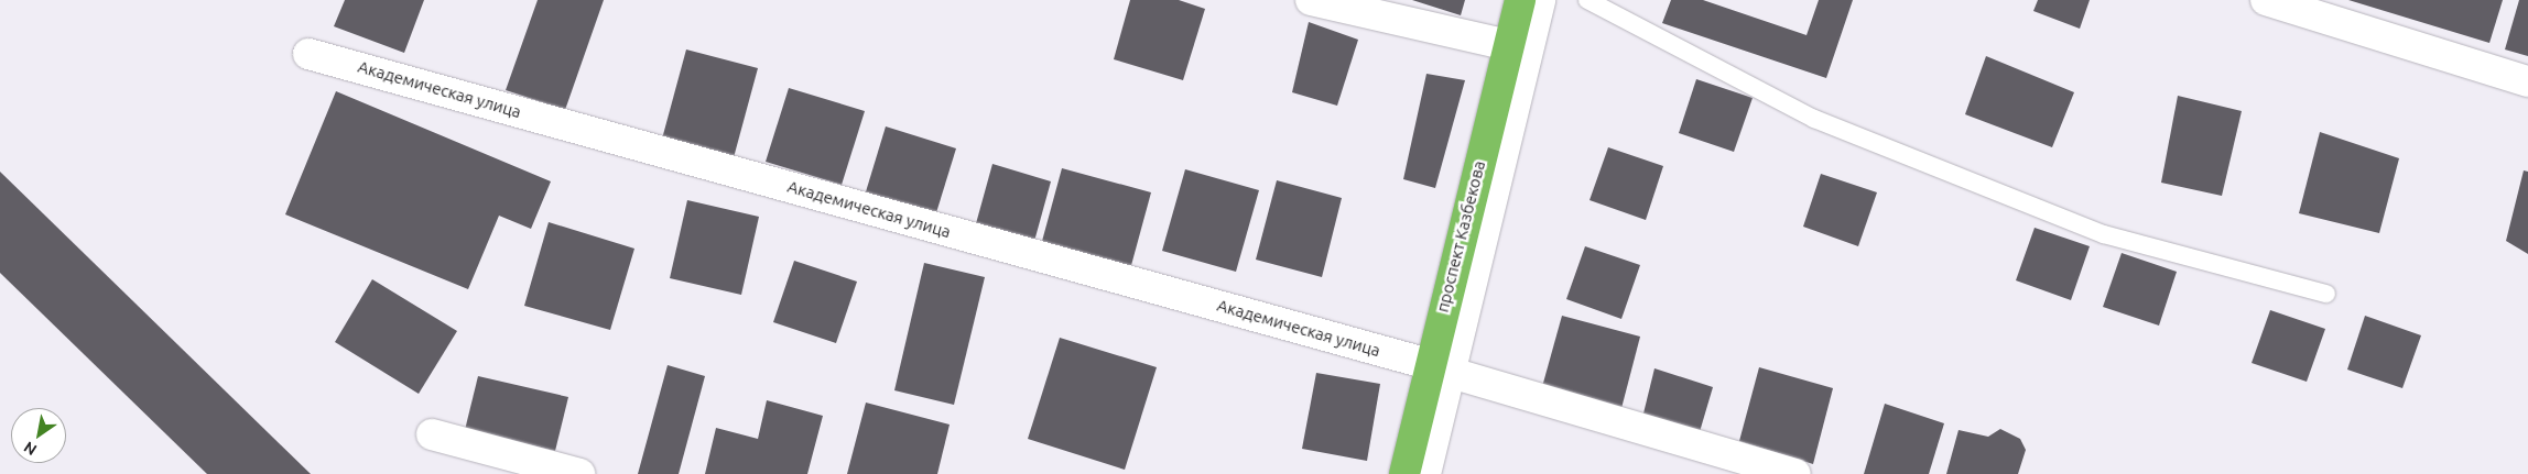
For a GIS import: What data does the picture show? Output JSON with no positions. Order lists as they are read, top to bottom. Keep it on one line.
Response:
{"streets":{"highway":["проспект Казбекова"],"street":["Академическая улица"]},"crossings":[["Академическая улица","проспект Казбекова"]],"north":"bottom left"}
